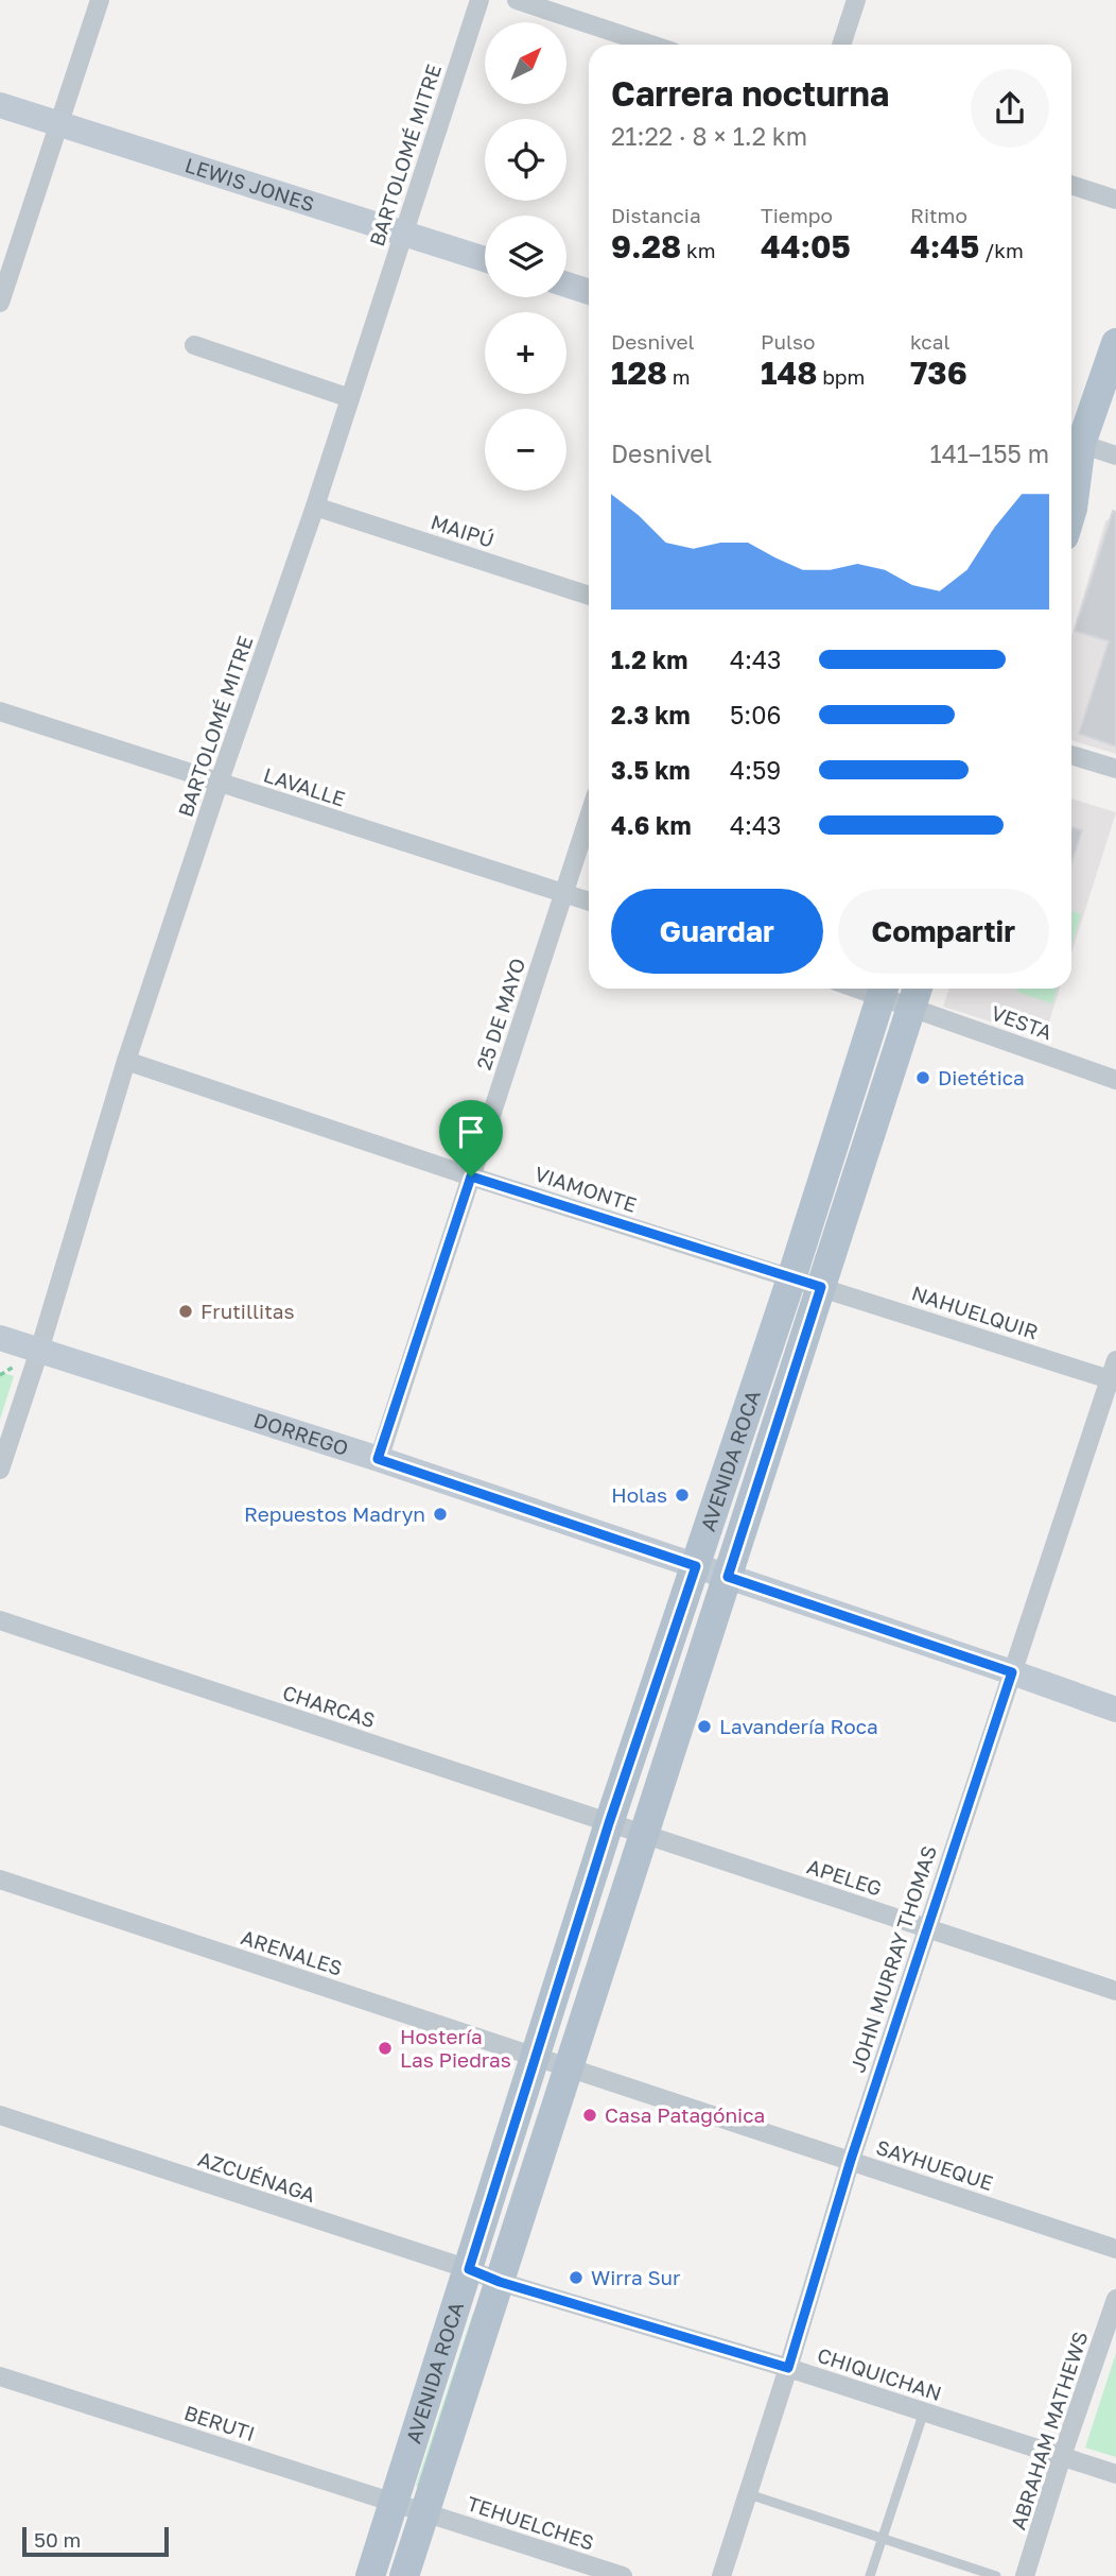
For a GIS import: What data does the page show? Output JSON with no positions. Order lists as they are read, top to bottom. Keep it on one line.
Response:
{"streets":{"main road":["LEWIS JONES","DORREGO","AVENIDA ROCA"],"street":["BARTOLOMÉ MITRE","MAIPÚ","LAVALLE","25 DE MAYO","VESTA","VIAMONTE","NAHUELQUIR","CHARCAS","APELEG","ARENALES","JOHN MURRAY THOMAS","SAYHUEQUE","AZCUÉNAGA","CHIQUICHAN","BERUTI","ABRAHAM MATHEWS","TEHUELCHES"]},"crossings":[["BARTOLOMÉ MITRE","LEWIS JONES"],["BARTOLOMÉ MITRE","MAIPÚ"],["BARTOLOMÉ MITRE","LAVALLE"],["BARTOLOMÉ MITRE","VIAMONTE"],["BARTOLOMÉ MITRE","DORREGO"],["LAVALLE","25 DE MAYO"],["25 DE MAYO","VIAMONTE"],["25 DE MAYO","DORREGO"],["VESTA","AVENIDA ROCA"],["VIAMONTE","NAHUELQUIR"],["VIAMONTE","AVENIDA ROCA"],["NAHUELQUIR","AVENIDA ROCA"],["NAHUELQUIR","JOHN MURRAY THOMAS"],["DORREGO","AVENIDA ROCA"],["DORREGO","JOHN MURRAY THOMAS"],["AVENIDA ROCA","CHARCAS"],["AVENIDA ROCA","APELEG"],["AVENIDA ROCA","ARENALES"],["AVENIDA ROCA","SAYHUEQUE"],["AVENIDA ROCA","AZCUÉNAGA"],["AVENIDA ROCA","CHIQUICHAN"],["AVENIDA ROCA","BERUTI"],["AVENIDA ROCA","TEHUELCHES"],["CHARCAS","APELEG"],["APELEG","JOHN MURRAY THOMAS"],["ARENALES","SAYHUEQUE"],["JOHN MURRAY THOMAS","SAYHUEQUE"],["JOHN MURRAY THOMAS","CHIQUICHAN"],["AZCUÉNAGA","CHIQUICHAN"],["CHIQUICHAN","ABRAHAM MATHEWS"],["BERUTI","TEHUELCHES"]],"places":["Dietética","Frutillitas","Holas","Repuestos Madryn","Lavandería Roca","Hostería Las Piedras","Casa Patagónica","Wirra Sur"],"scale_bar":"50 m","north":"top right","page":{"map_buttons":["+","−"],"heading":["Carrera nocturna","21:22 · 8 × 1.2 km"],"stats":[["Distancia","9.28 km"],["Tiempo","44:05"],["Ritmo","4:45 /km"],["Desnivel","128 m"],["Pulso","148 bpm"],["kcal","736"]],"chart":["Desnivel","141–155 m"],"list":[{"name":"1.2 km","note":"4:43"},{"name":"2.3 km","note":"5:06"},{"name":"3.5 km","note":"4:59"},{"name":"4.6 km","note":"4:43"}],"buttons":["Guardar","Compartir"],"scale":"50 m"}}
